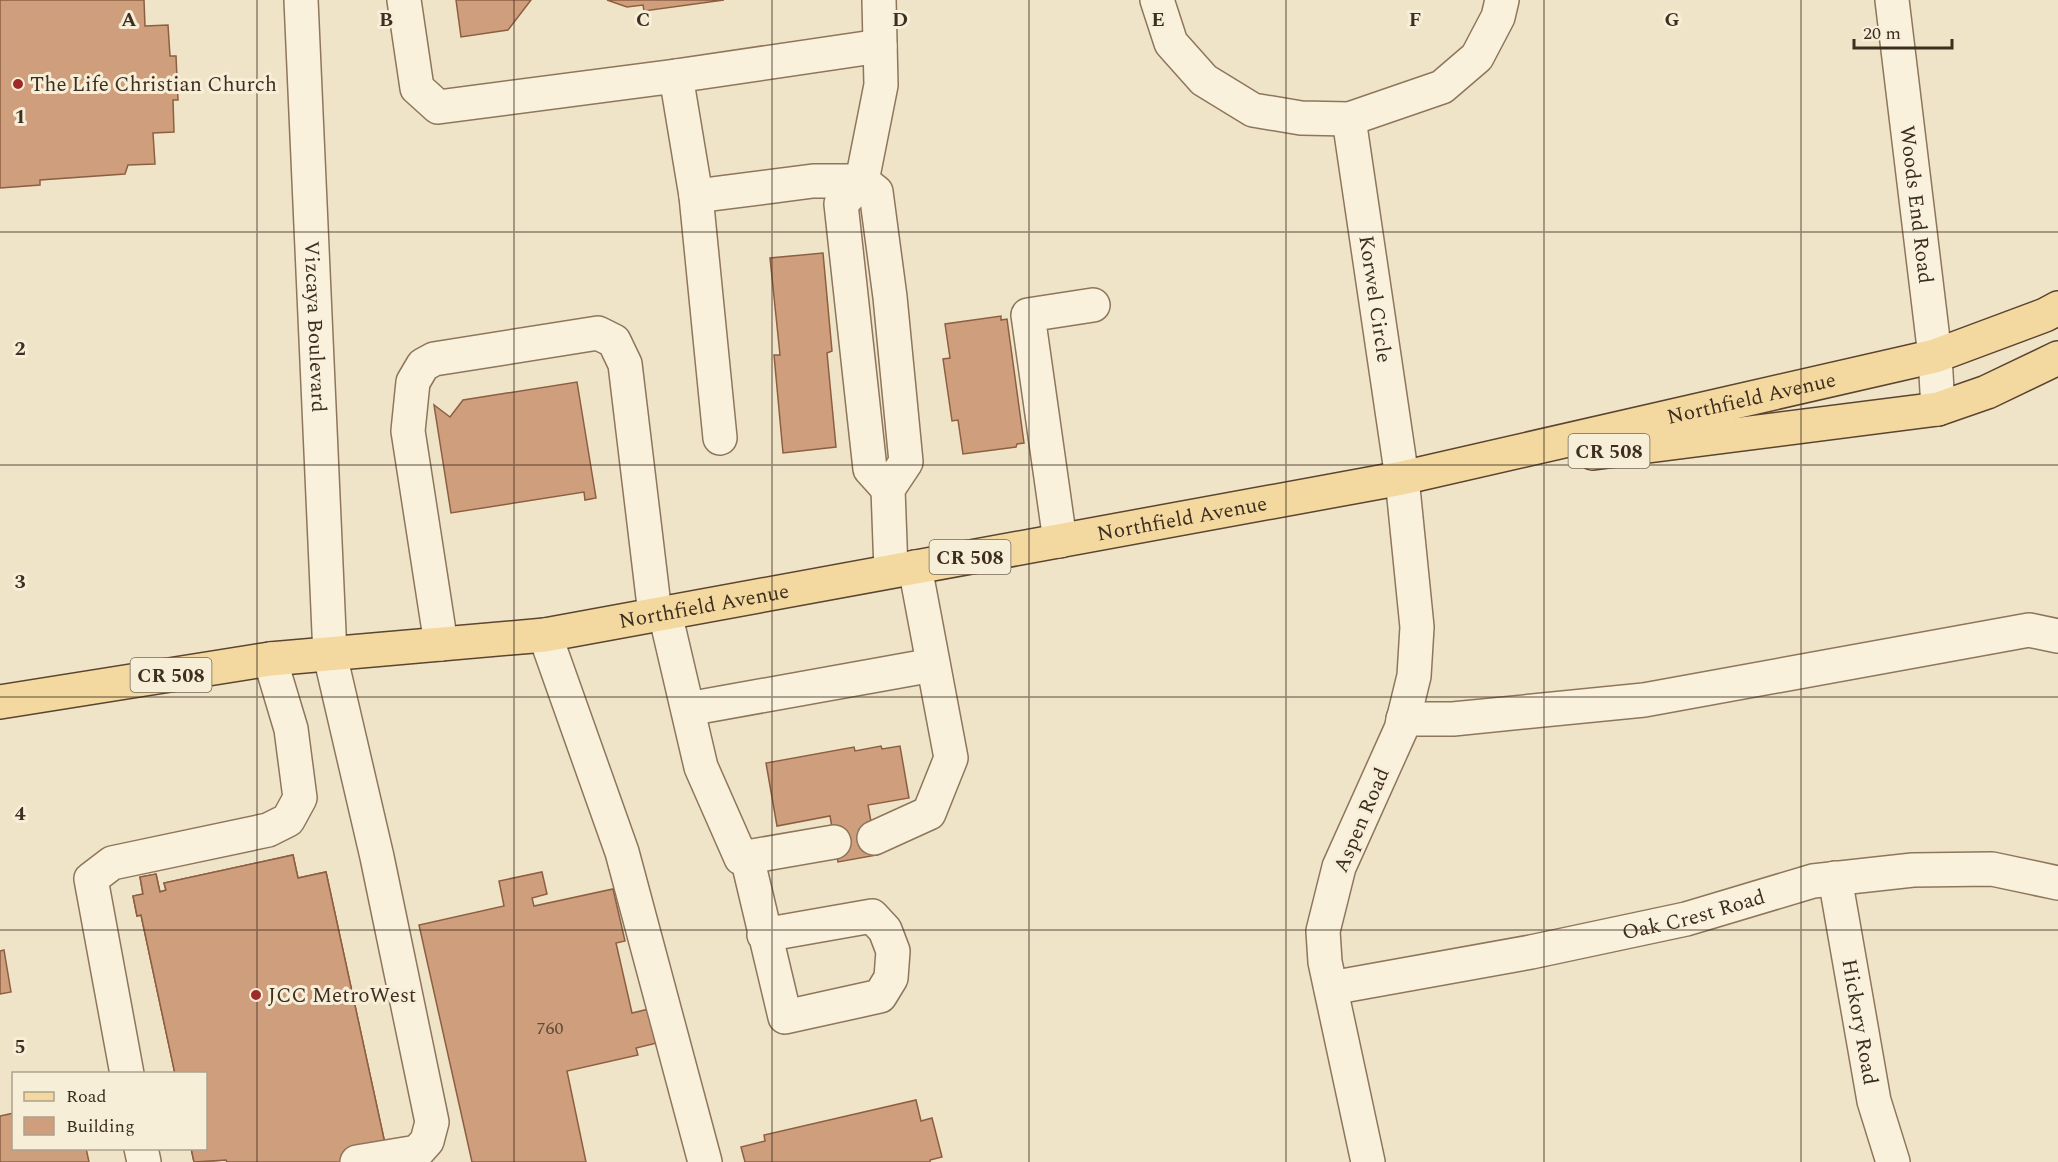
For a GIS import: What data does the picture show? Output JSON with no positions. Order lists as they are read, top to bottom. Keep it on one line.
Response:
{"streets":{"main road":["Northfield Avenue","CR 508"],"street":["Woods End Road","Korwel Circle","Vizcaya Boulevard","Aspen Road","Oak Crest Road","Hickory Road"]},"crossings":[["Woods End Road","Northfield Avenue"],["Korwel Circle","Northfield Avenue"],["Korwel Circle","Aspen Road"],["Vizcaya Boulevard","Northfield Avenue"],["Northfield Avenue","Aspen Road"],["Aspen Road","Oak Crest Road"],["Oak Crest Road","Hickory Road"]],"places":["The Life Christian Church","JCC MetroWest"],"house_numbers":["760"],"legend":["Road","Building"],"scale_bar":"20 m","grid":{"columns":["A","B","C","D","E","F","G"],"rows":["1","2","3","4","5"]}}
